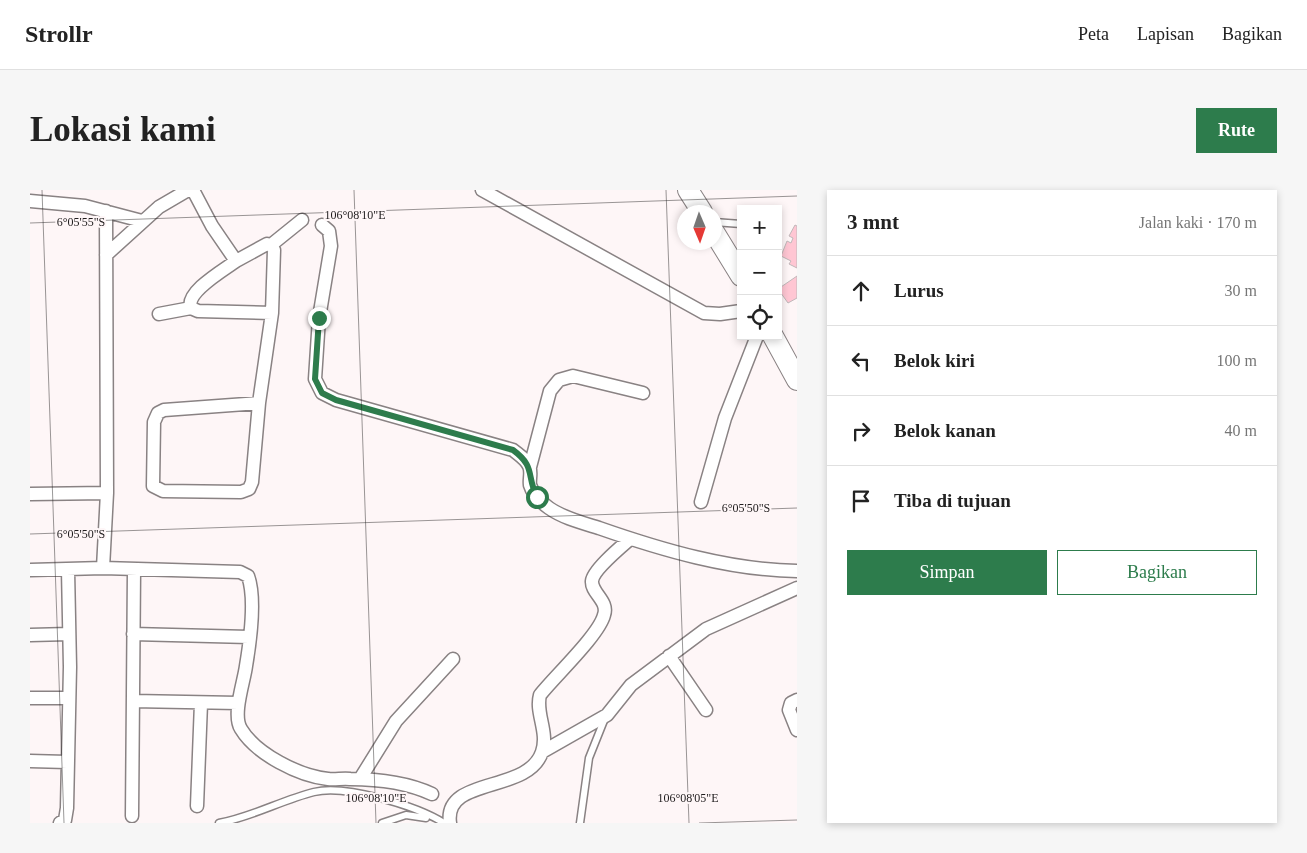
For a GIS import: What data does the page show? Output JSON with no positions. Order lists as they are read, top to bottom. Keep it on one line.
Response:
{"north":"bottom","page":{"header":"Strollr","nav":["Peta","Lapisan","Bagikan"],"buttons":["Rute",["Simpan","Bagikan"]],"title":"Lokasi kami","heading":["3 mnt","Jalan kaki · 170 m"],"map_buttons":["+","−"],"list":[["Lurus","30 m"],["Belok kiri","100 m"],["Belok kanan","40 m"],"Tiba di tujuan"]},"coordinates":["106°08'10\"E","6°05'55\"S","6°05'50\"S","106°08'05\"E"]}
